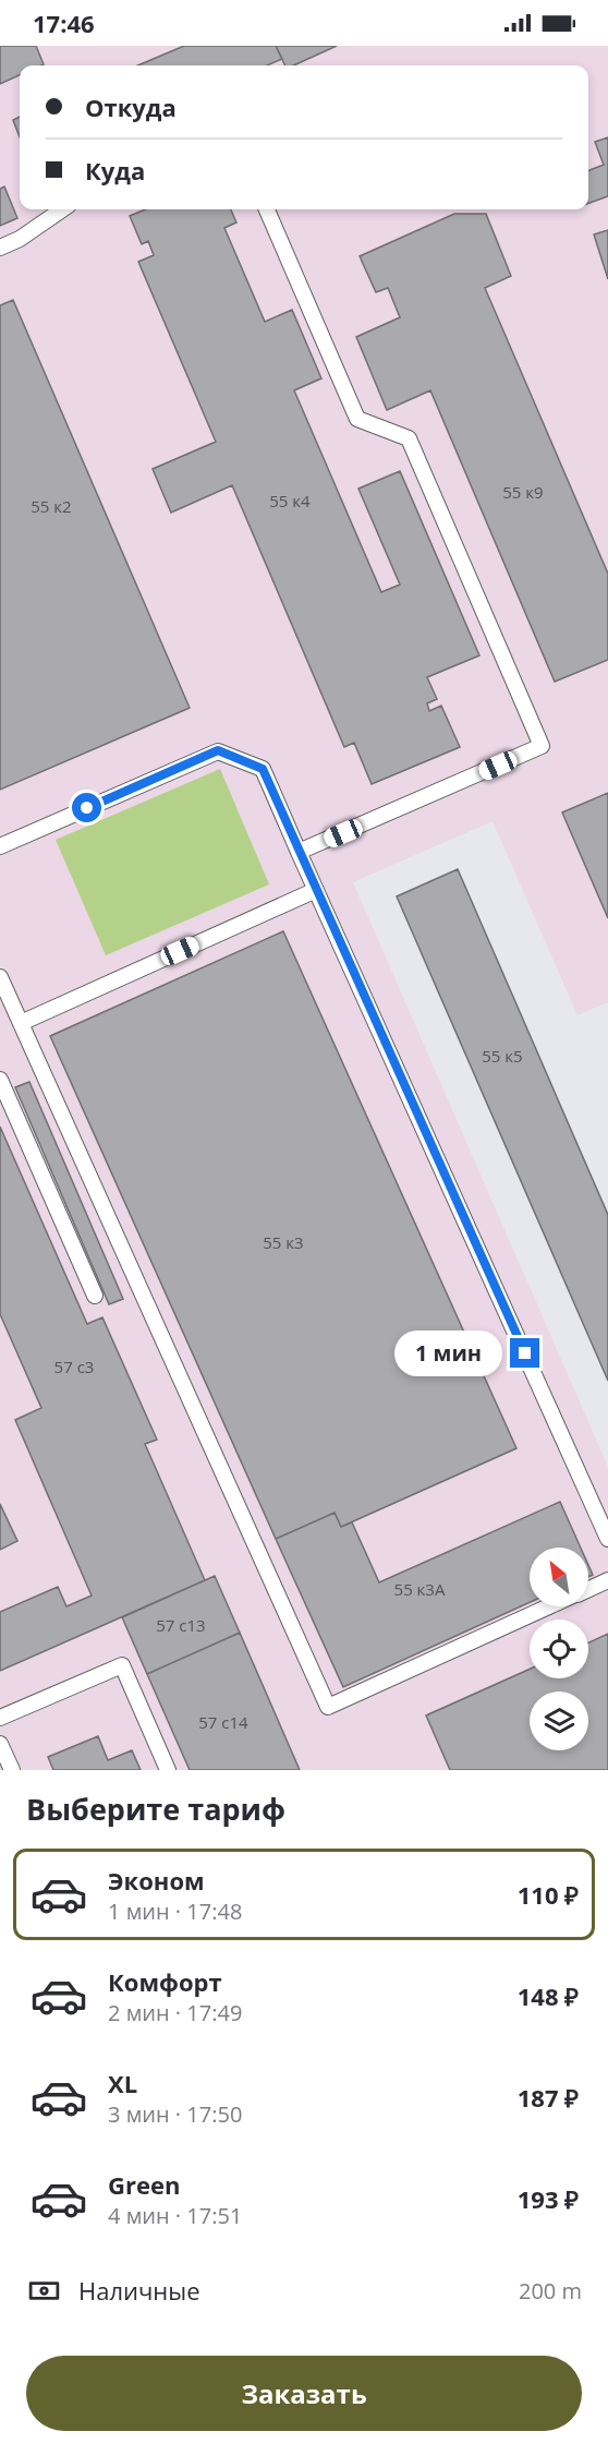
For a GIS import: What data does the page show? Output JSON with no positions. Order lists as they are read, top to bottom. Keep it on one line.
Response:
{"house_numbers":["55 к9","55 к4","55 к2","55 к5","55 к3","57 с3","55 к3А","57 с13","57 с14"],"north":"top left","page":{"status":"17:46","banner":["Откуда","Куда"],"bubble":"1 мин","heading":"Выберите тариф","list":[{"name":"Эконом","note":"1 мин · 17:48","value":"110 ₽"},{"name":"Комфорт","note":"2 мин · 17:49","value":"148 ₽"},{"name":"XL","note":"3 мин · 17:50","value":"187 ₽"},{"name":"Green","note":"4 мин · 17:51","value":"193 ₽"}],"pay":["Наличные","200 m"],"buttons":"Заказать"}}
